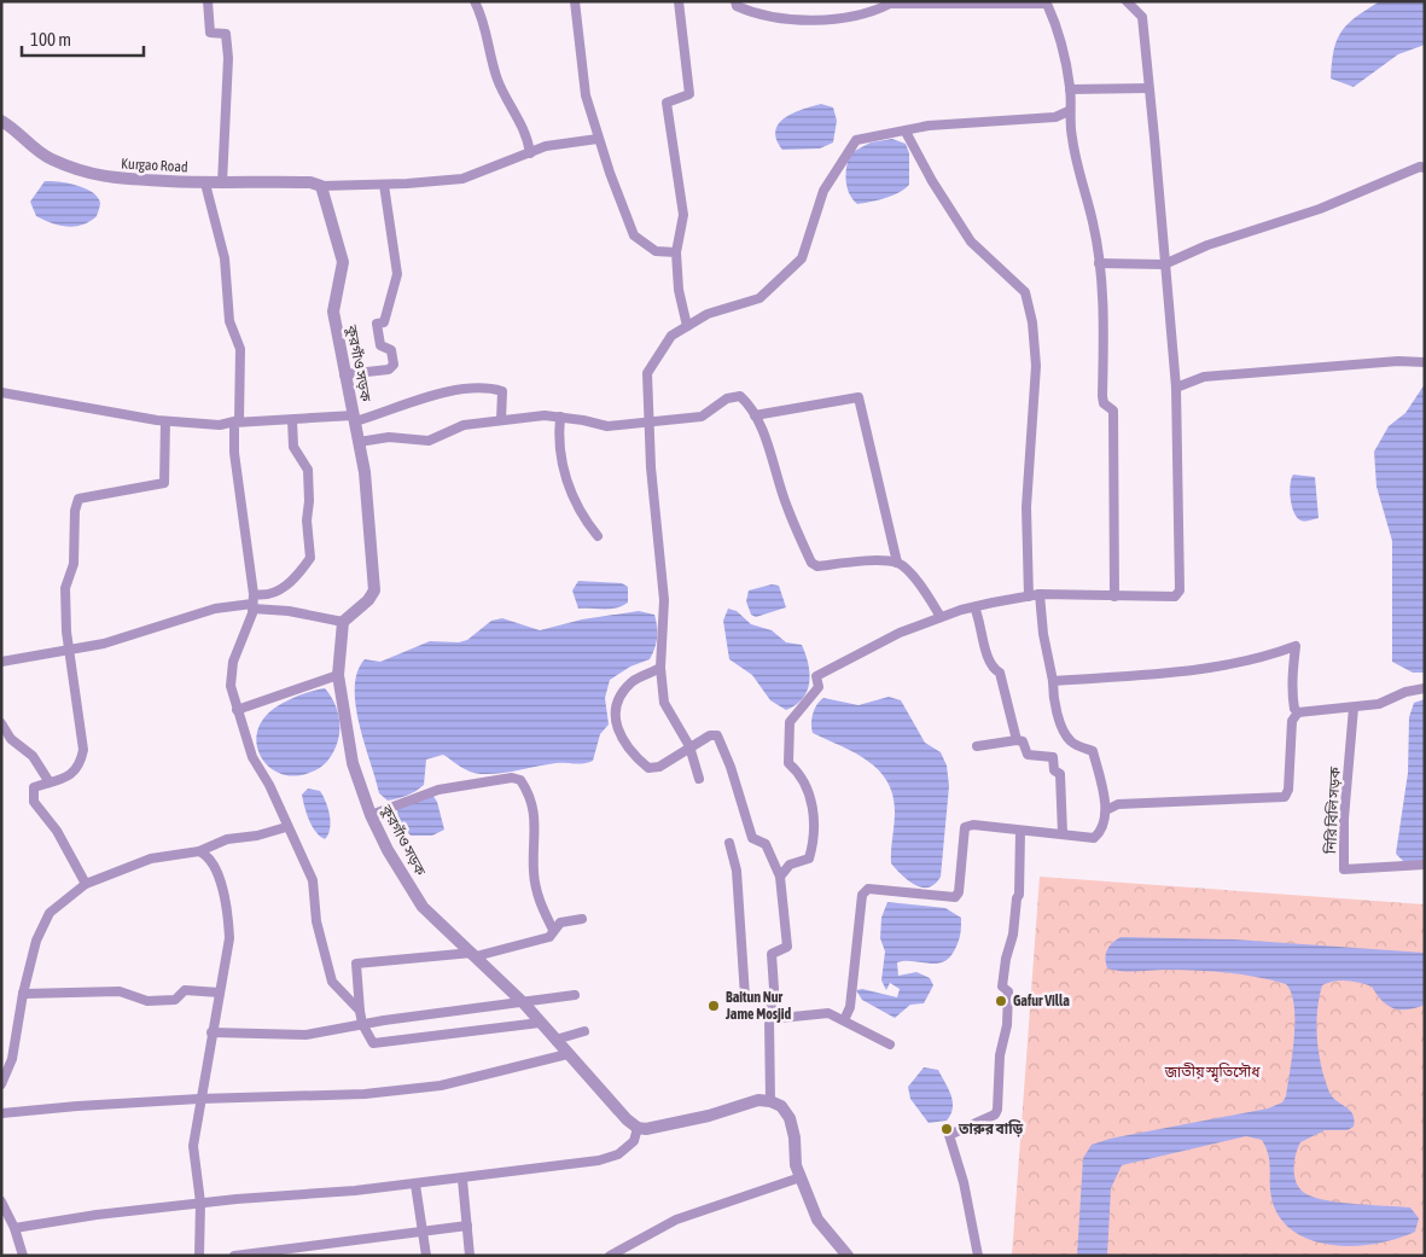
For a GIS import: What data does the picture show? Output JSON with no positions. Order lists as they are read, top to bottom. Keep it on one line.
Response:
{"streets":{"street":["Kurgao Road","কুরগাঁও সড়ক","নিরি বিলি সড়ক"]},"crossings":[["Kurgao Road","কুরগাঁও সড়ক"]],"parks":["জাতীয় স্মৃতিসৌধ"],"places":["Gafur Villa","Baitun Nur Jame Mosjid","তারুর বাড়ি"],"scale_bar":"100 m"}
